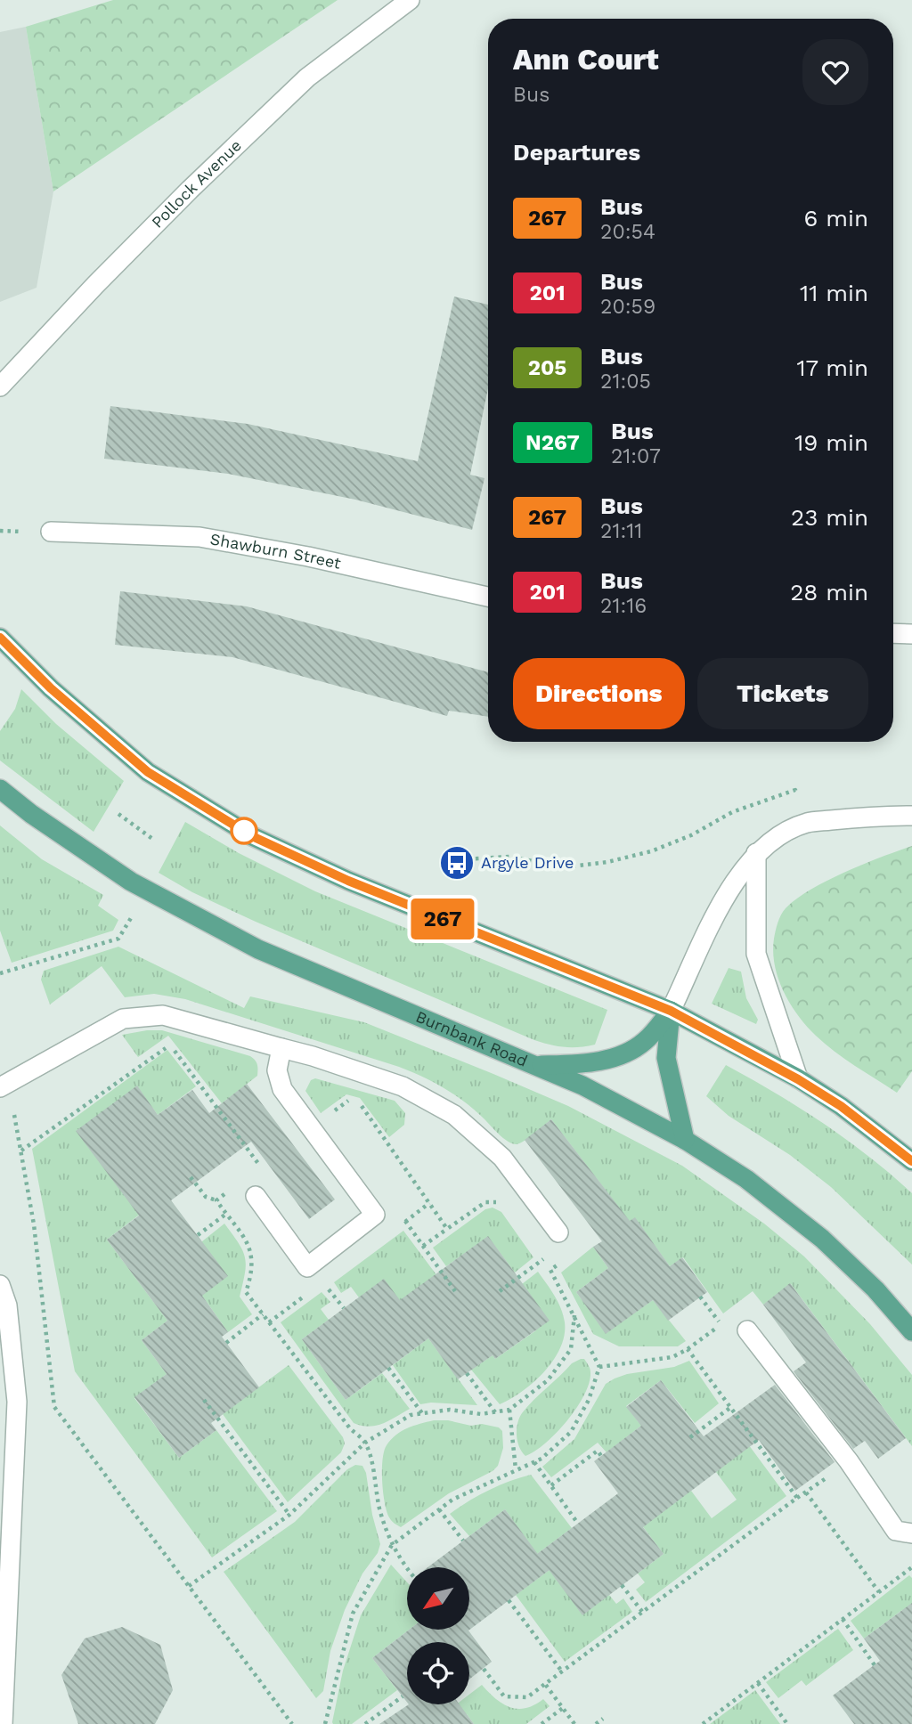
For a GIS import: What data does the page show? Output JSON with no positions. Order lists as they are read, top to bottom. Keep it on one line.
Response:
{"streets":{"main road":["Burnbank Road"],"street":["Pollock Avenue","Shawburn Street"]},"places":{"bus stop":["Argyle Drive"]},"lines":["bus line 267"],"north":"bottom left","page":{"on_map":"267","heading":[["Ann Court","Bus"],"Departures"],"list":[{"mark":"267","name":"Bus","note":"20:54","value":"6 min"},{"mark":"201","name":"Bus","note":"20:59","value":"11 min"},{"mark":"205","name":"Bus","note":"21:05","value":"17 min"},{"mark":"N267","name":"Bus","note":"21:07","value":"19 min"},{"mark":"267","name":"Bus","note":"21:11","value":"23 min"},{"mark":"201","name":"Bus","note":"21:16","value":"28 min"}],"buttons":["Directions","Tickets"]}}
